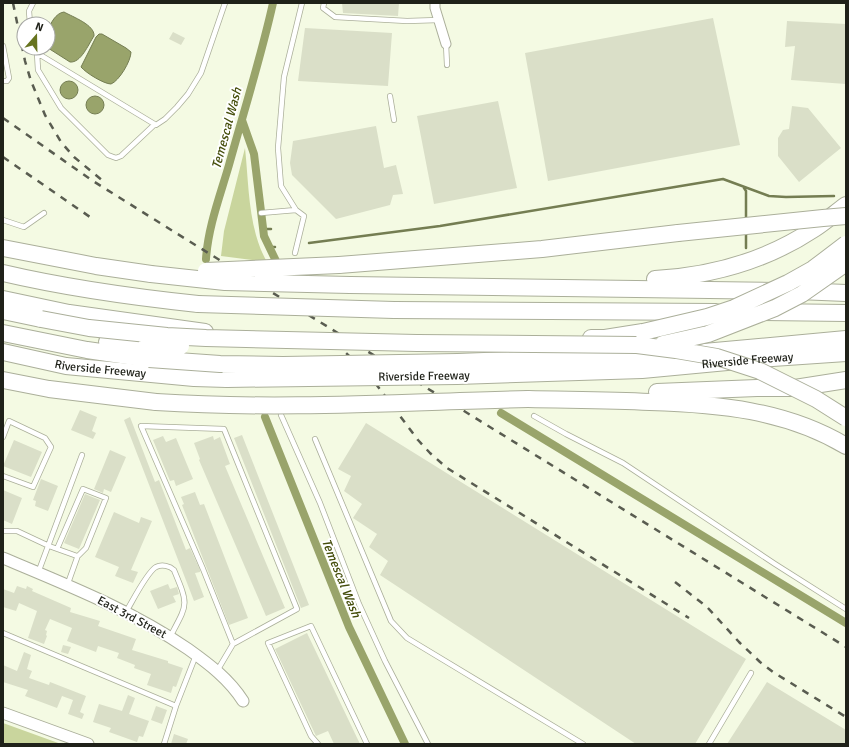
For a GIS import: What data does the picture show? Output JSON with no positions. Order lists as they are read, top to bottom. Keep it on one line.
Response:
{"streets":{"highway":["Riverside Freeway"],"street":["East 3rd Street"]},"water":["Temescal Wash"],"north":"top"}
